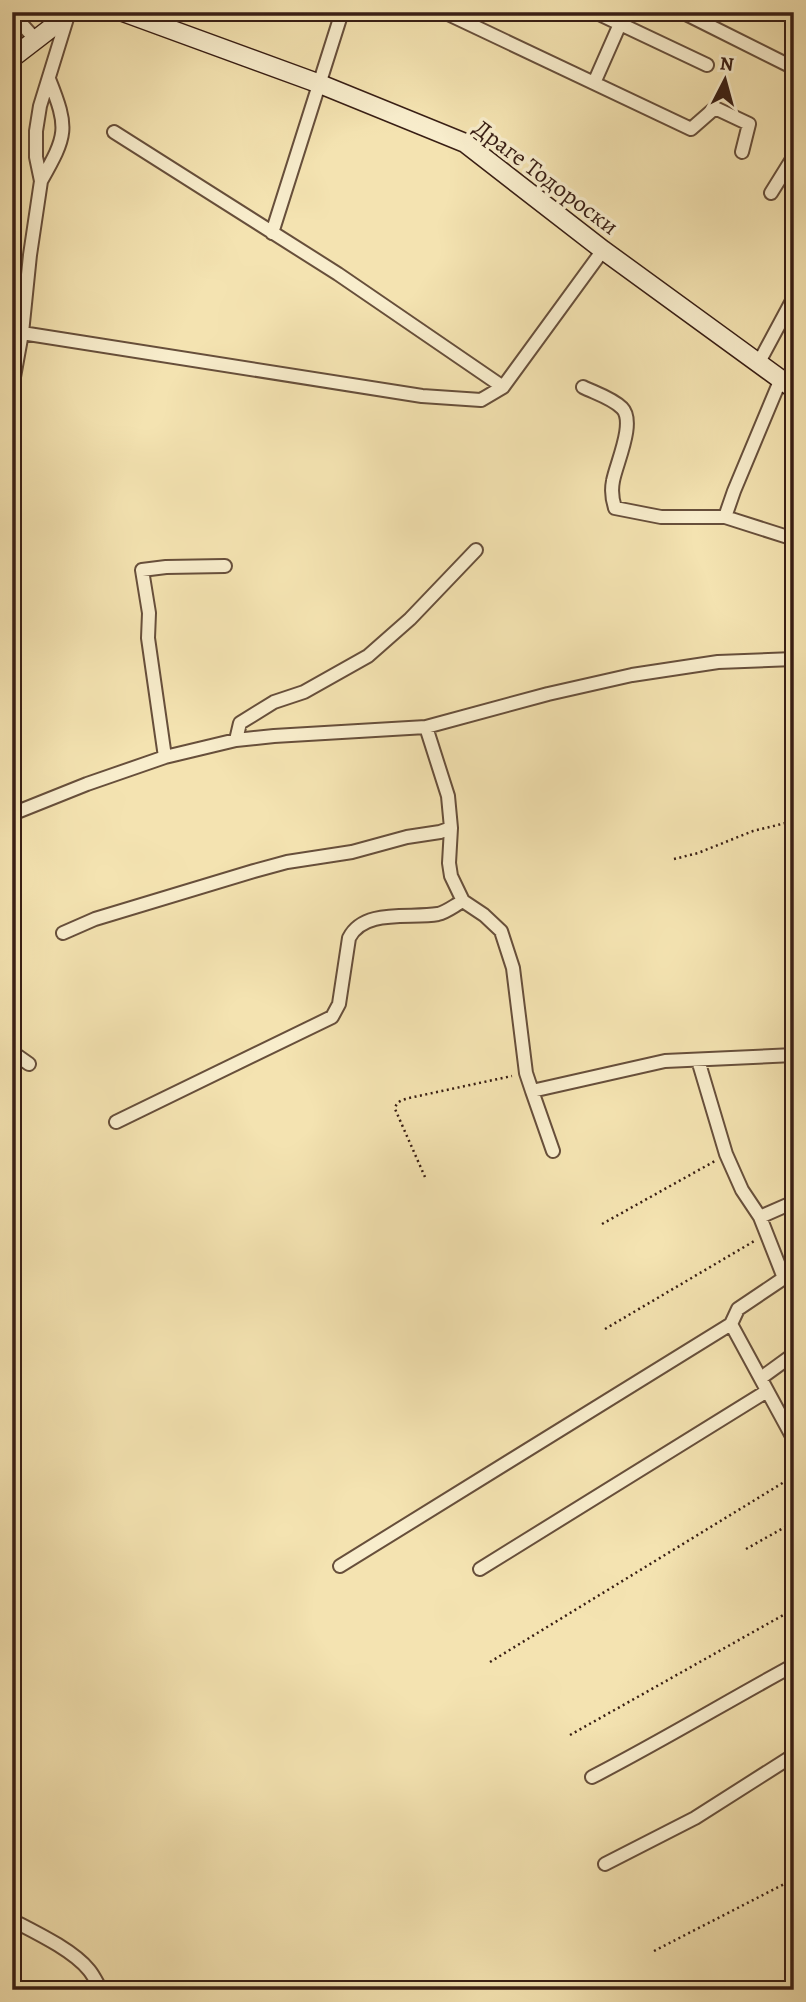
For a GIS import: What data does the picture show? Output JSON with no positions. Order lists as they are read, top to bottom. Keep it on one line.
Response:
{"streets":{"street":["Драге Тодороски"]},"north":"top"}
